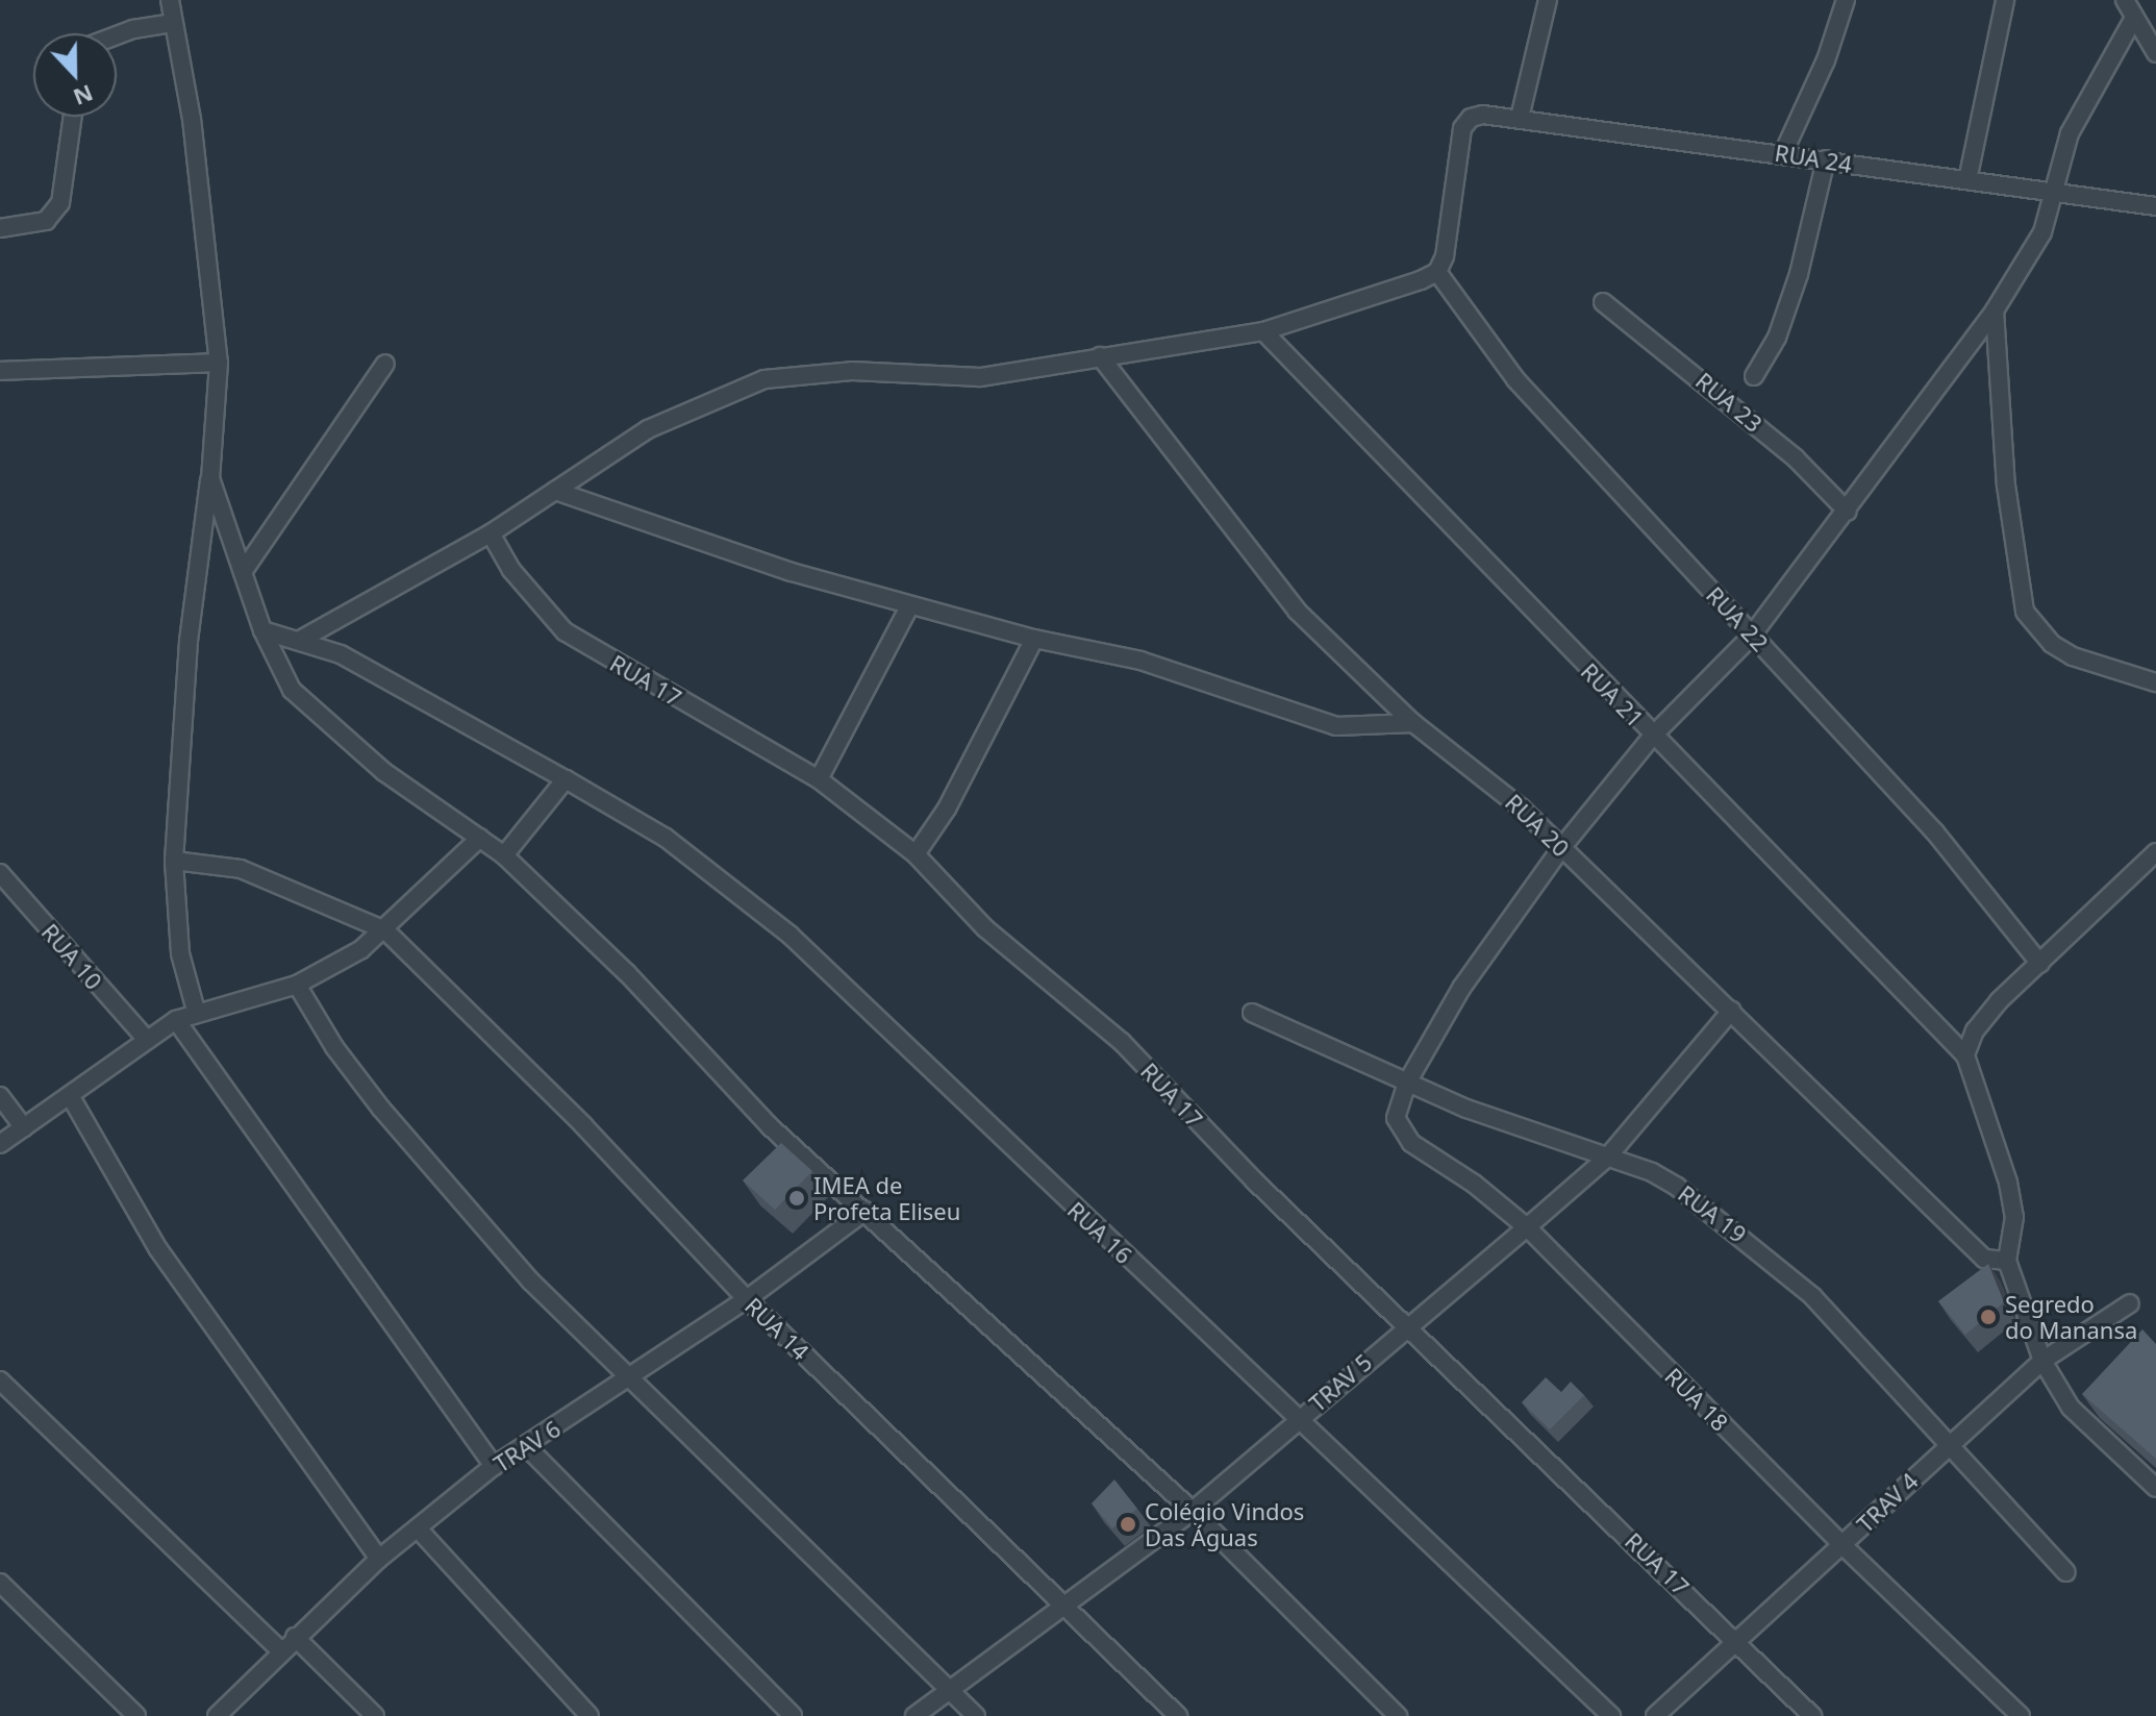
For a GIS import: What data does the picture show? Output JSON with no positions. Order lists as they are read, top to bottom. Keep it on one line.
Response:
{"streets":{"street":["RUA 24","RUA 23","RUA 22","RUA 17","RUA 21","RUA 20","RUA 10","RUA 19","RUA 16","RUA 14","TRAV 5","RUA 18","TRAV 6","TRAV 4"]},"crossings":[["RUA 24","RUA 22"],["RUA 24","RUA 18"],["RUA 23","RUA 18"],["RUA 22","RUA 18"],["RUA 17","TRAV 5"],["RUA 17","TRAV 4"],["RUA 21","RUA 18"],["RUA 20","TRAV 5"],["RUA 20","RUA 18"],["RUA 19","TRAV 5"],["RUA 19","RUA 18"],["RUA 19","TRAV 4"],["RUA 16","TRAV 5"],["RUA 14","TRAV 5"],["RUA 14","TRAV 6"],["TRAV 5","RUA 18"],["RUA 18","TRAV 4"]],"places":["IMEA de Profeta Eliseu","Segredo do Manansa","Colégio Vindos Das Águas"],"north":"bottom"}
